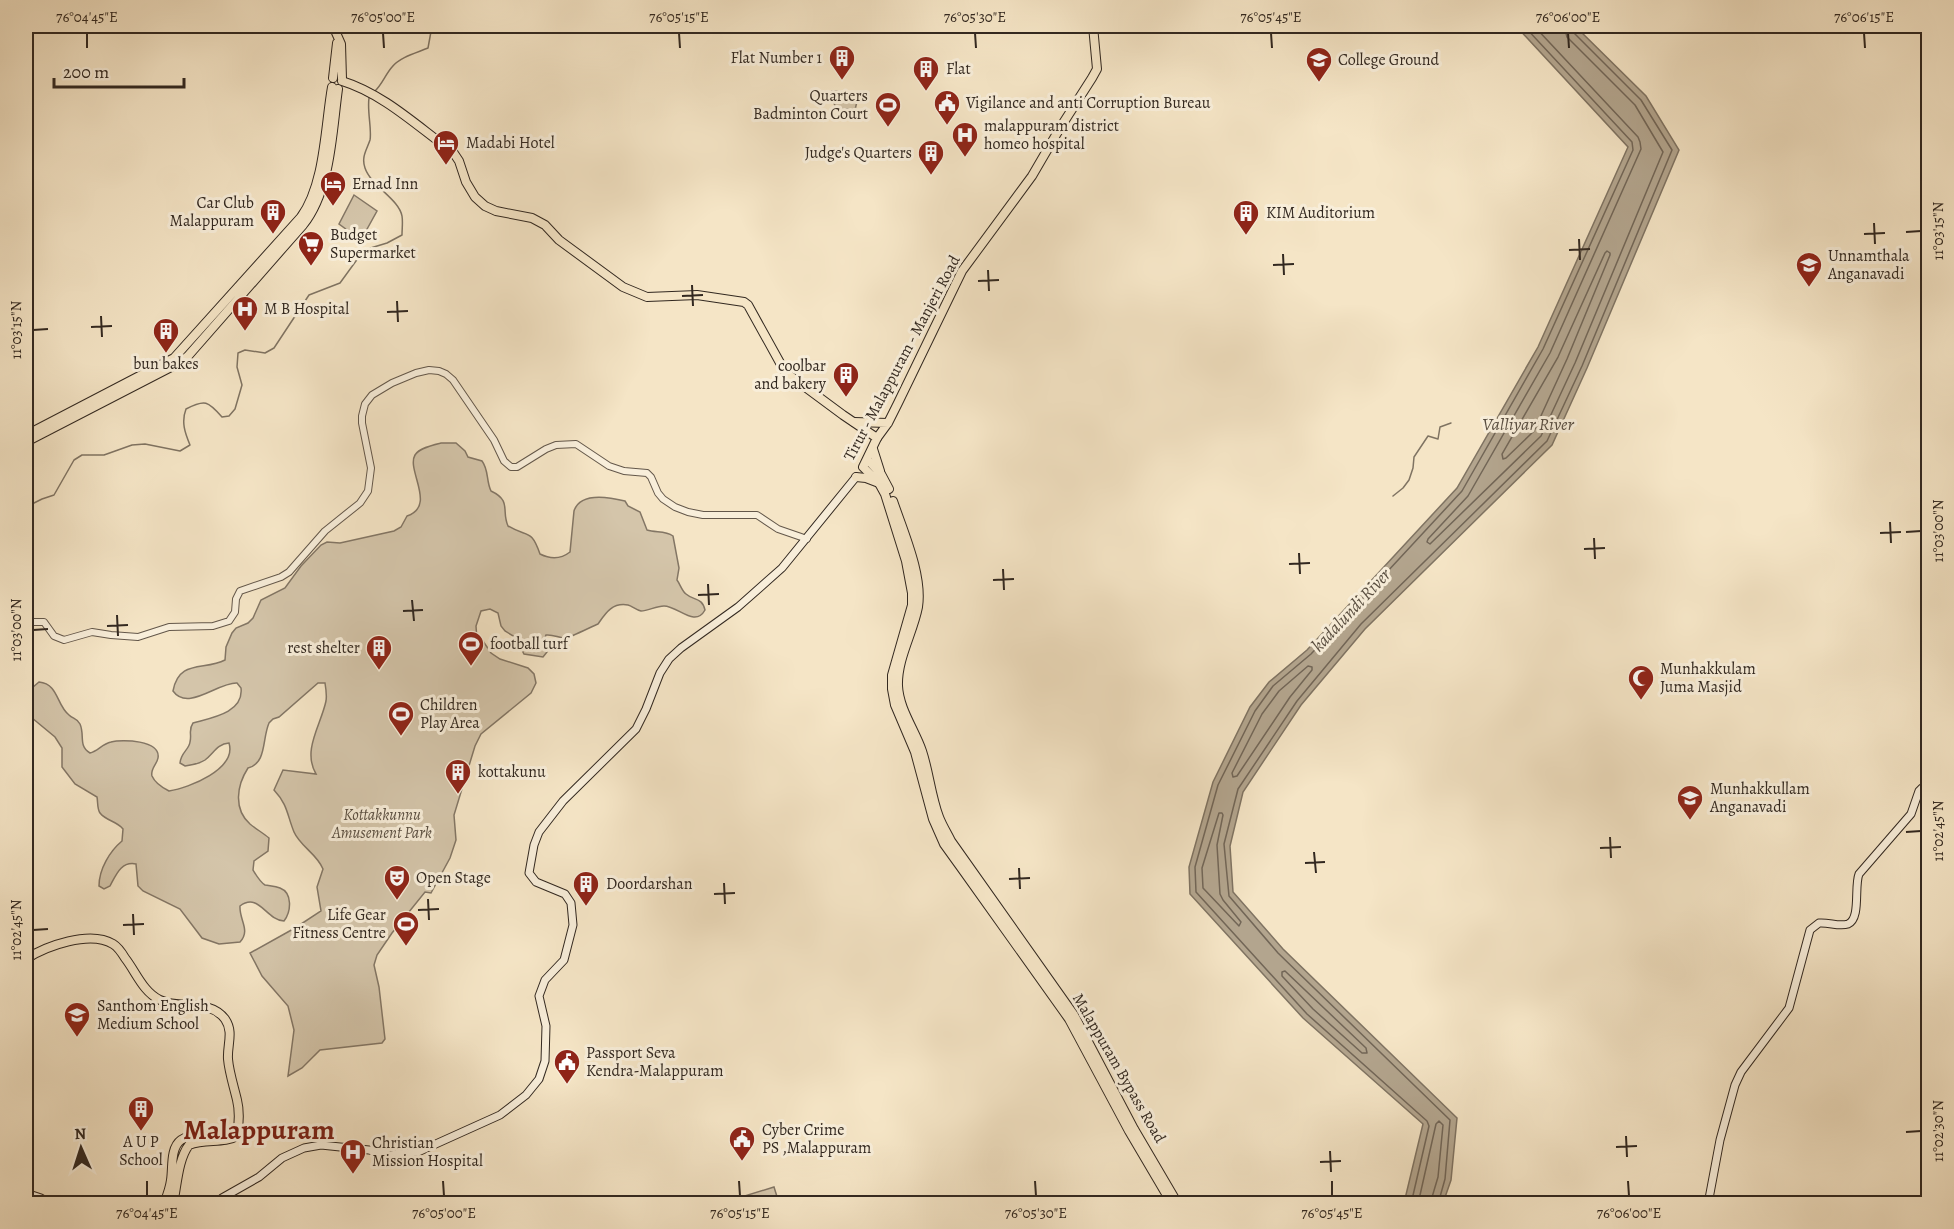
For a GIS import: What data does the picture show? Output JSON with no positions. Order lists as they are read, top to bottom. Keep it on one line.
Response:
{"streets":{"main road":["Tirur - Malappuram - Manjeri Road","Malappuram Bypass Road"]},"crossings":[["Tirur - Malappuram - Manjeri Road","Malappuram Bypass Road"]],"districts":["Malappuram"],"water":["Valliyar River","kadalundi River"],"parks":["Kottakkunnu Amusement Park"],"places":{"building":["Flat Number 1","Flat","Judge's Quarters","Car Club Malappuram","KIM Auditorium","bun bakes","coolbar and bakery","rest shelter","kottakunu","Doordarshan","A U P School"],"school or university":["College Ground","Unnamthala Anganavadi","Munhakkullam Anganavadi","Santhom English Medium School"],"public building":["Vigilance and anti Corruption Bureau","Passport Seva Kendra-Malappuram","Cyber Crime PS ,Malappuram"],"sports":["Quarters Badminton Court","football turf","Children Play Area","Life Gear Fitness Centre"],"hospital":["malappuram district homeo hospital","M B Hospital","Christian Mission Hospital"],"hotel":["Madabi Hotel","Ernad Inn"],"supermarket":["Budget Supermarket"],"mosque":["Munhakkulam Juma Masjid"],"theatre":["Open Stage"]},"scale_bar":"200 m","north":"top","coordinates":["76°04'45\"E","76°05'00\"E","76°05'15\"E","76°05'30\"E","76°05'45\"E","76°06'00\"E","76°06'15\"E","11°03'15\"N","11°03'00\"N","11°02'45\"N","11°02'30\"N"]}
